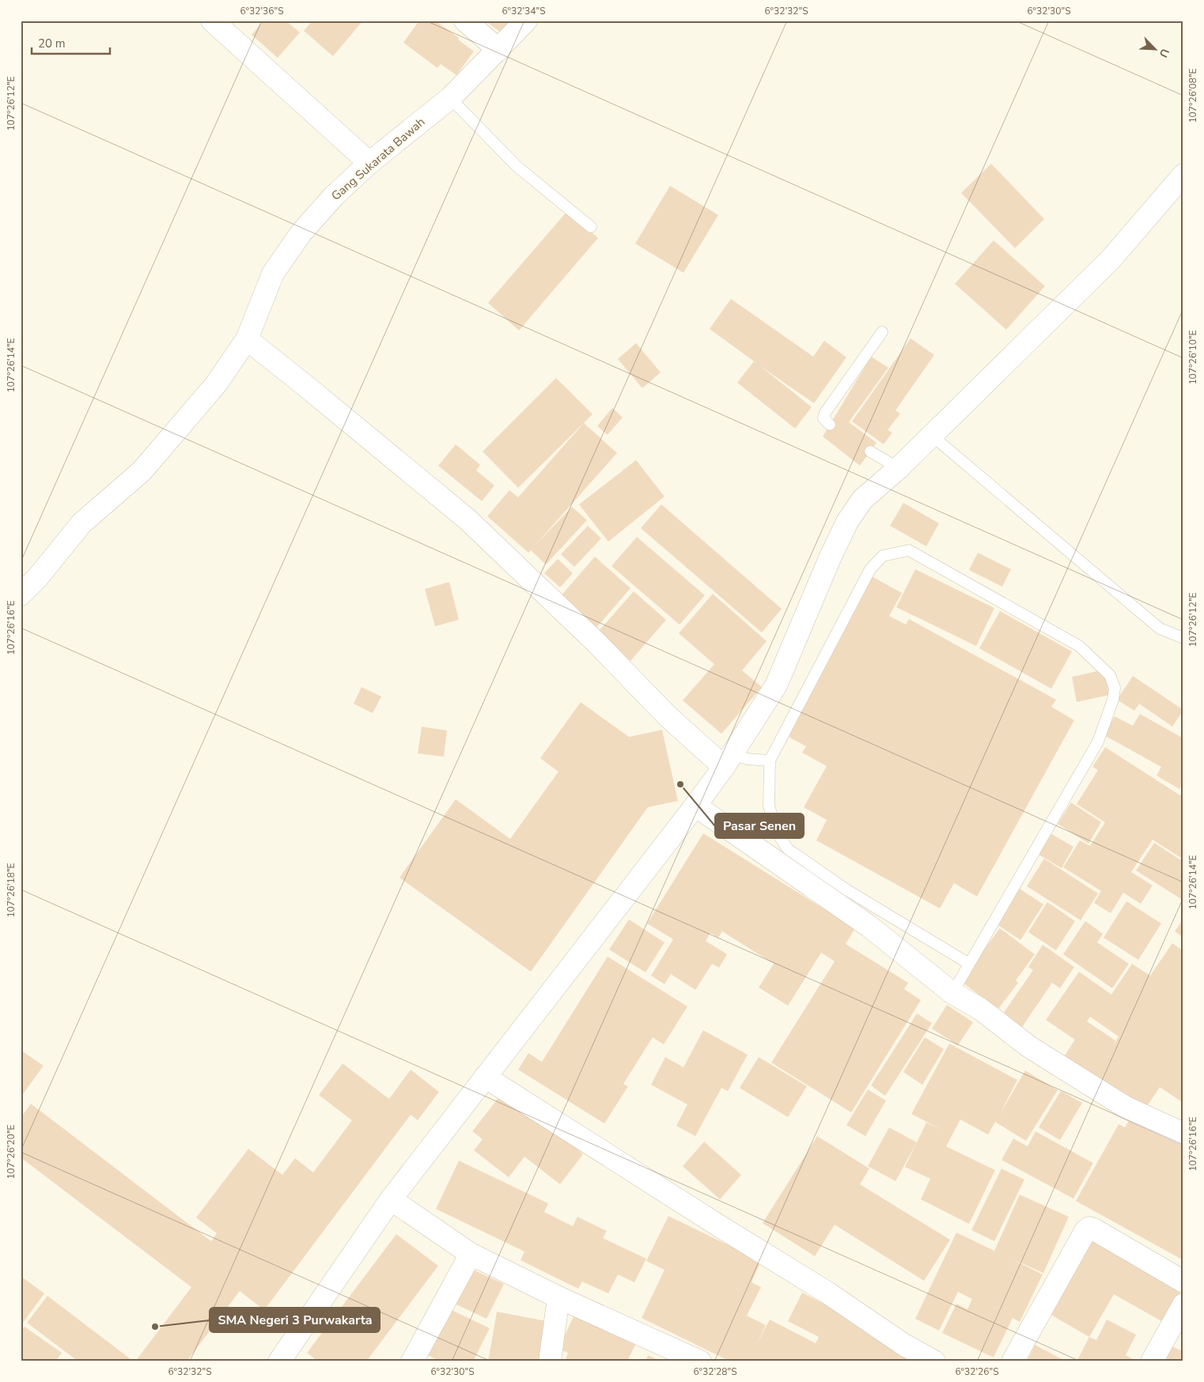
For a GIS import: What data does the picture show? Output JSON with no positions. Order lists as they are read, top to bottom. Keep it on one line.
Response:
{"streets":{"street":["Gang Sukarata Bawah"]},"places":["Pasar Senen","SMA Negeri 3 Purwakarta"],"scale_bar":"20 m","north":"bottom right","coordinates":["6°32'36\"S","6°32'34\"S","6°32'32\"S","6°32'30\"S","107°26'08\"E","107°26'12\"E","107°26'10\"E","107°26'14\"E","107°26'16\"E","107°26'18\"E","107°26'20\"E","6°32'28\"S","6°32'26\"S"]}
